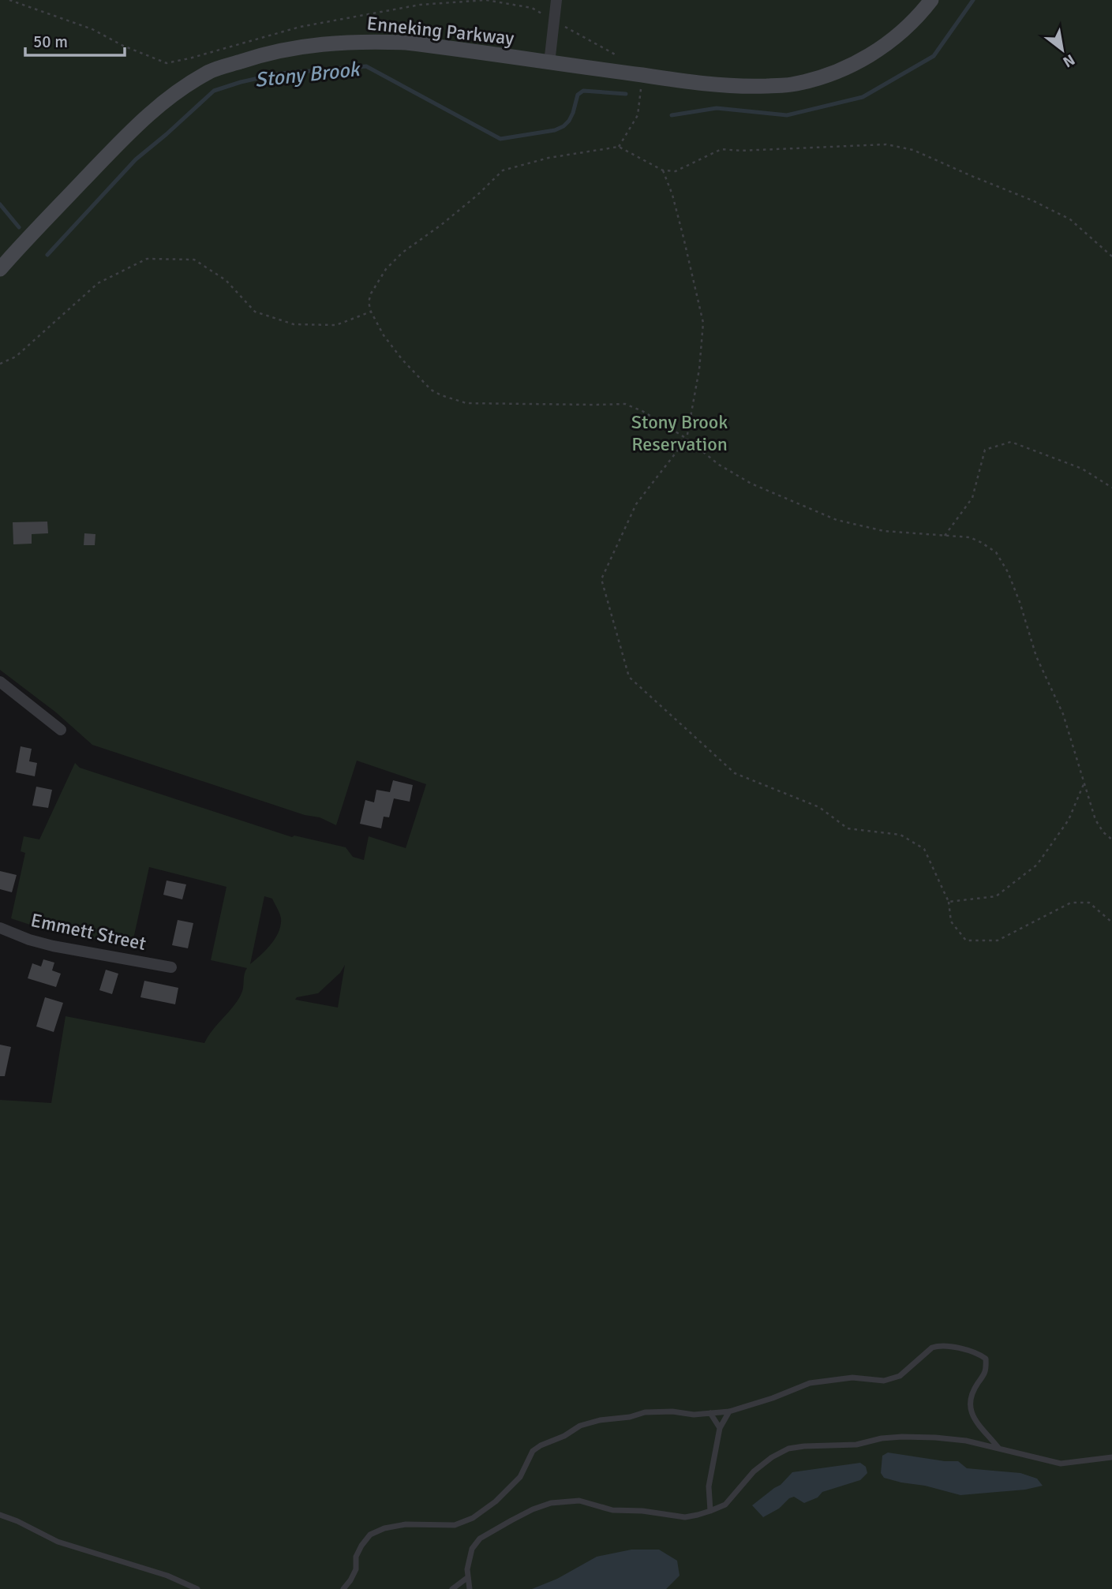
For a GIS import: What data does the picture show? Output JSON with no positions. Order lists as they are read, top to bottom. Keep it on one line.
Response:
{"streets":{"main road":["Enneking Parkway"],"street":["Emmett Street"]},"water":["Stony Brook"],"parks":["Stony Brook Reservation"],"scale_bar":"50 m","north":"bottom right"}
